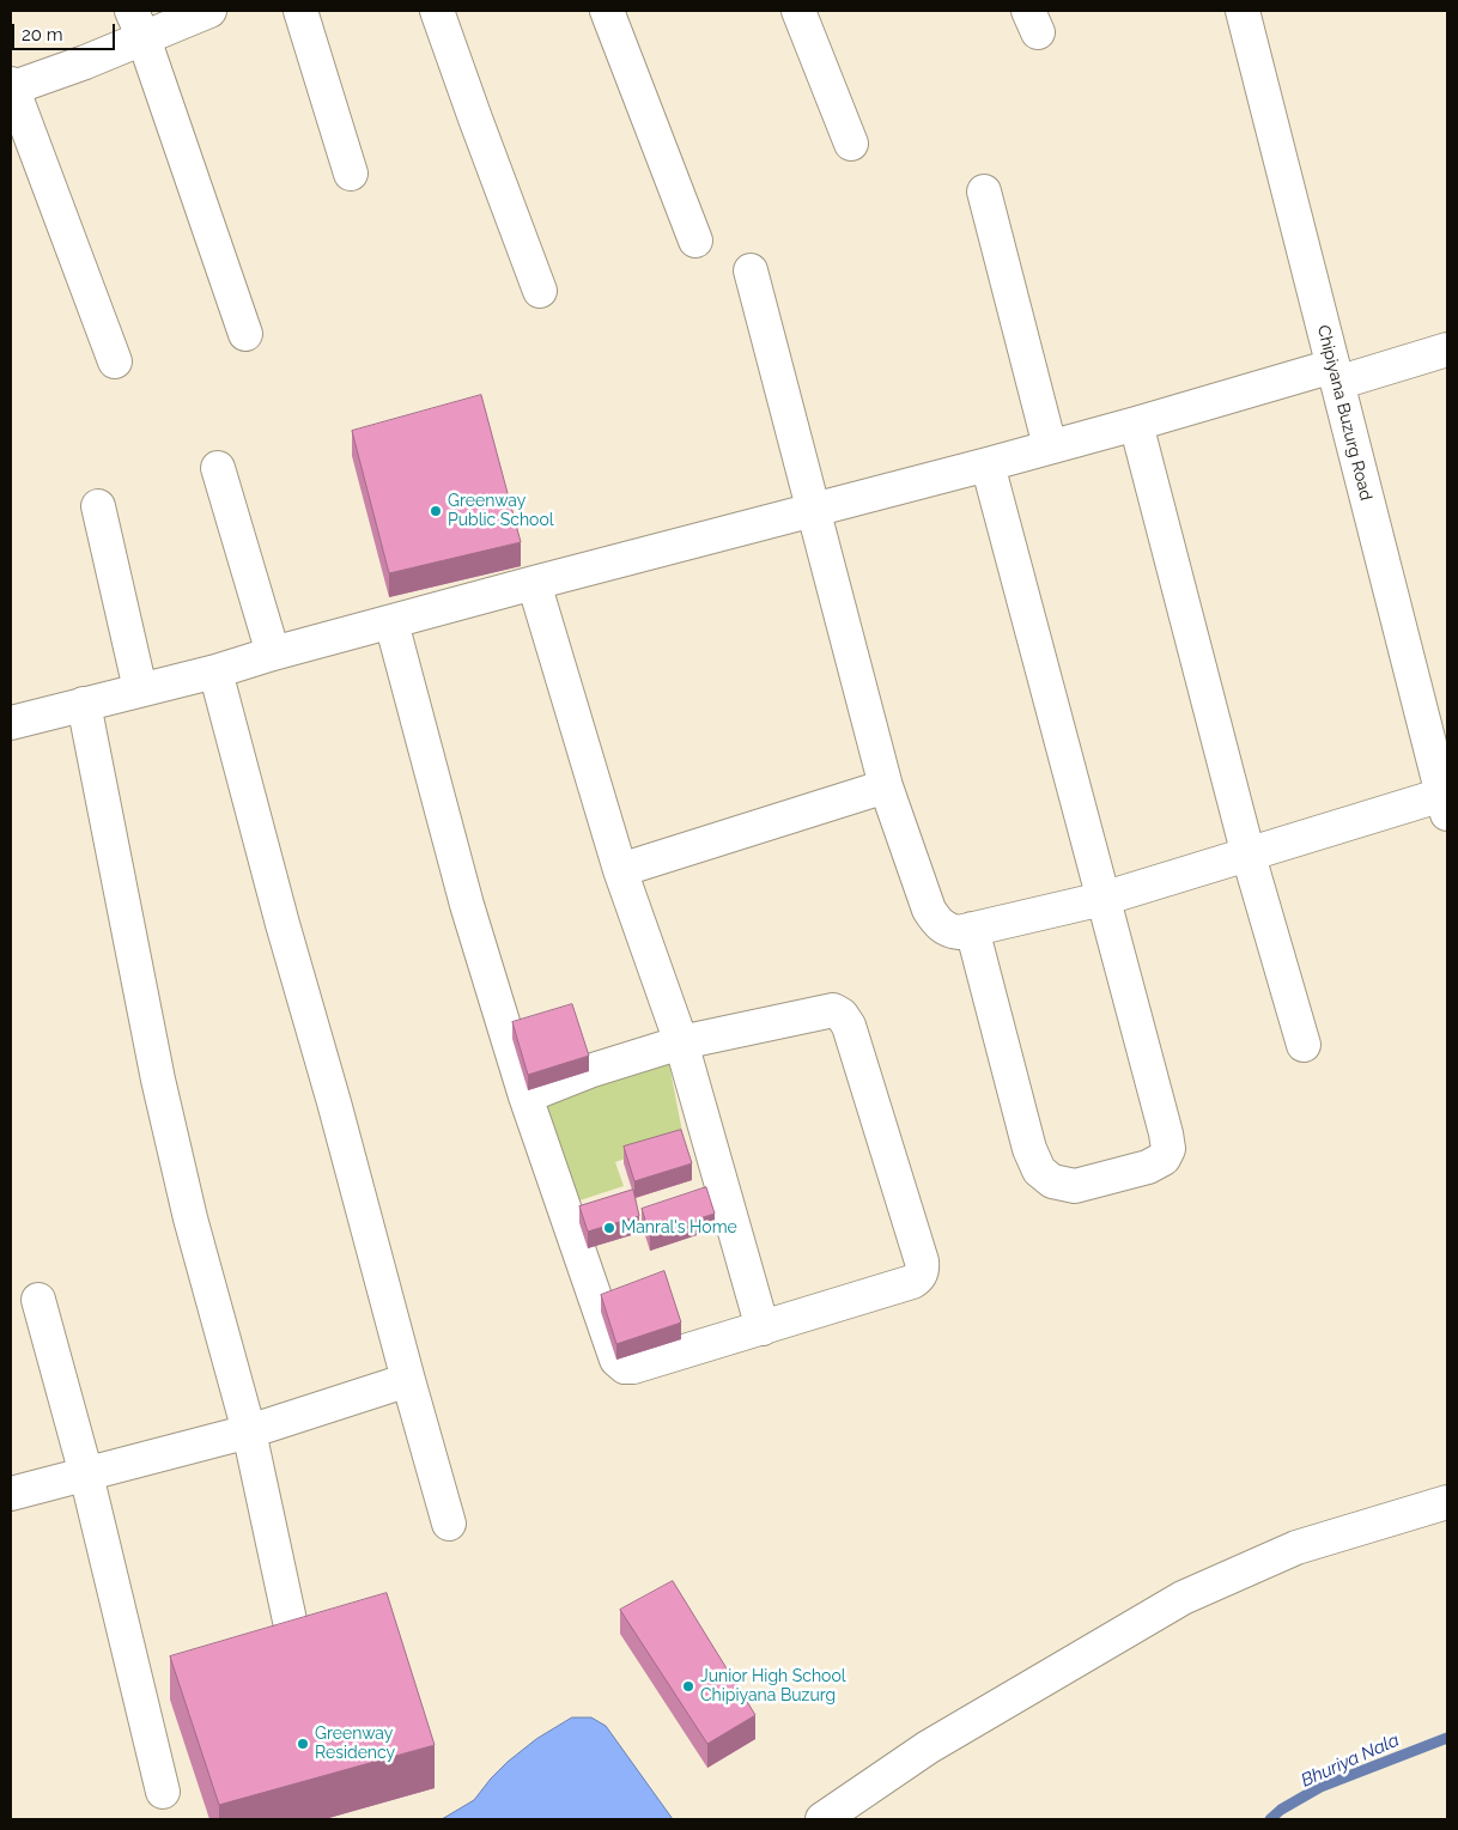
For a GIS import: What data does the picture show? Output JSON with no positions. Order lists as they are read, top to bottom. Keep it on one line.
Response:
{"streets":{"street":["Chipiyana Buzurg Road"]},"water":["Bhuriya Nala"],"places":["Greenway Public School","Manral's Home","Junior High School Chipiyana Buzurg","Greenway Residency"],"scale_bar":"20 m"}
